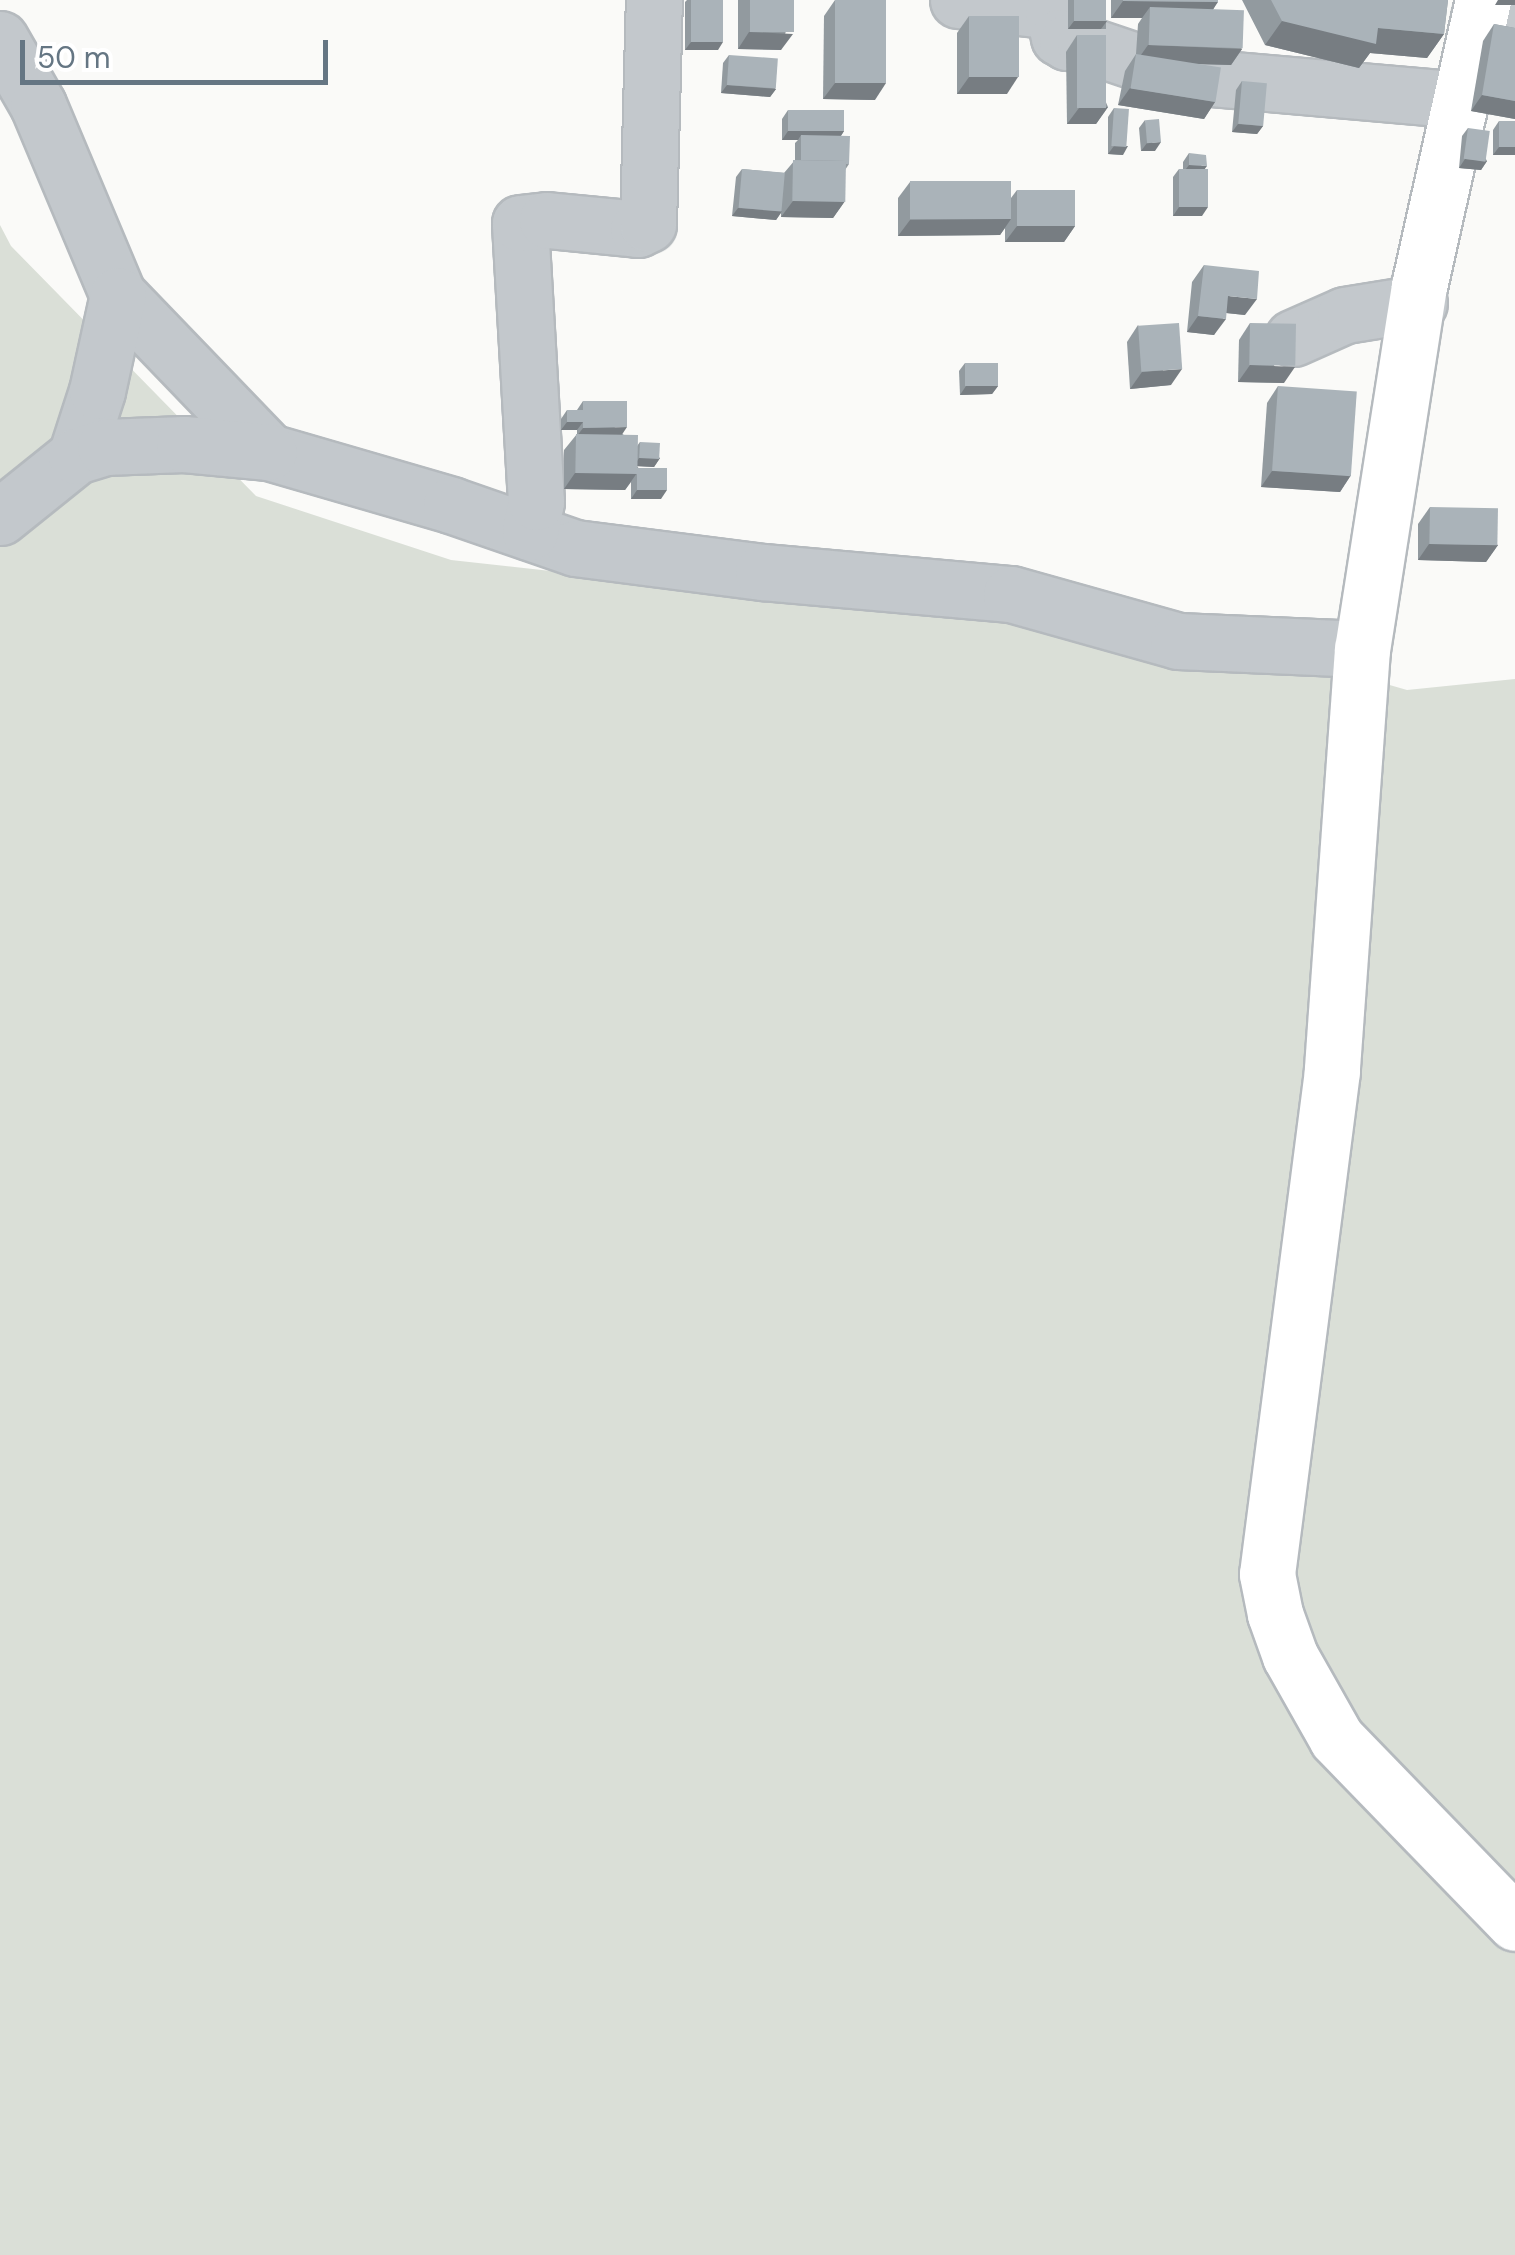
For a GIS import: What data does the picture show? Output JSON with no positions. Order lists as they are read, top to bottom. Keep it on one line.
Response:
{"scale_bar":"50 m"}
